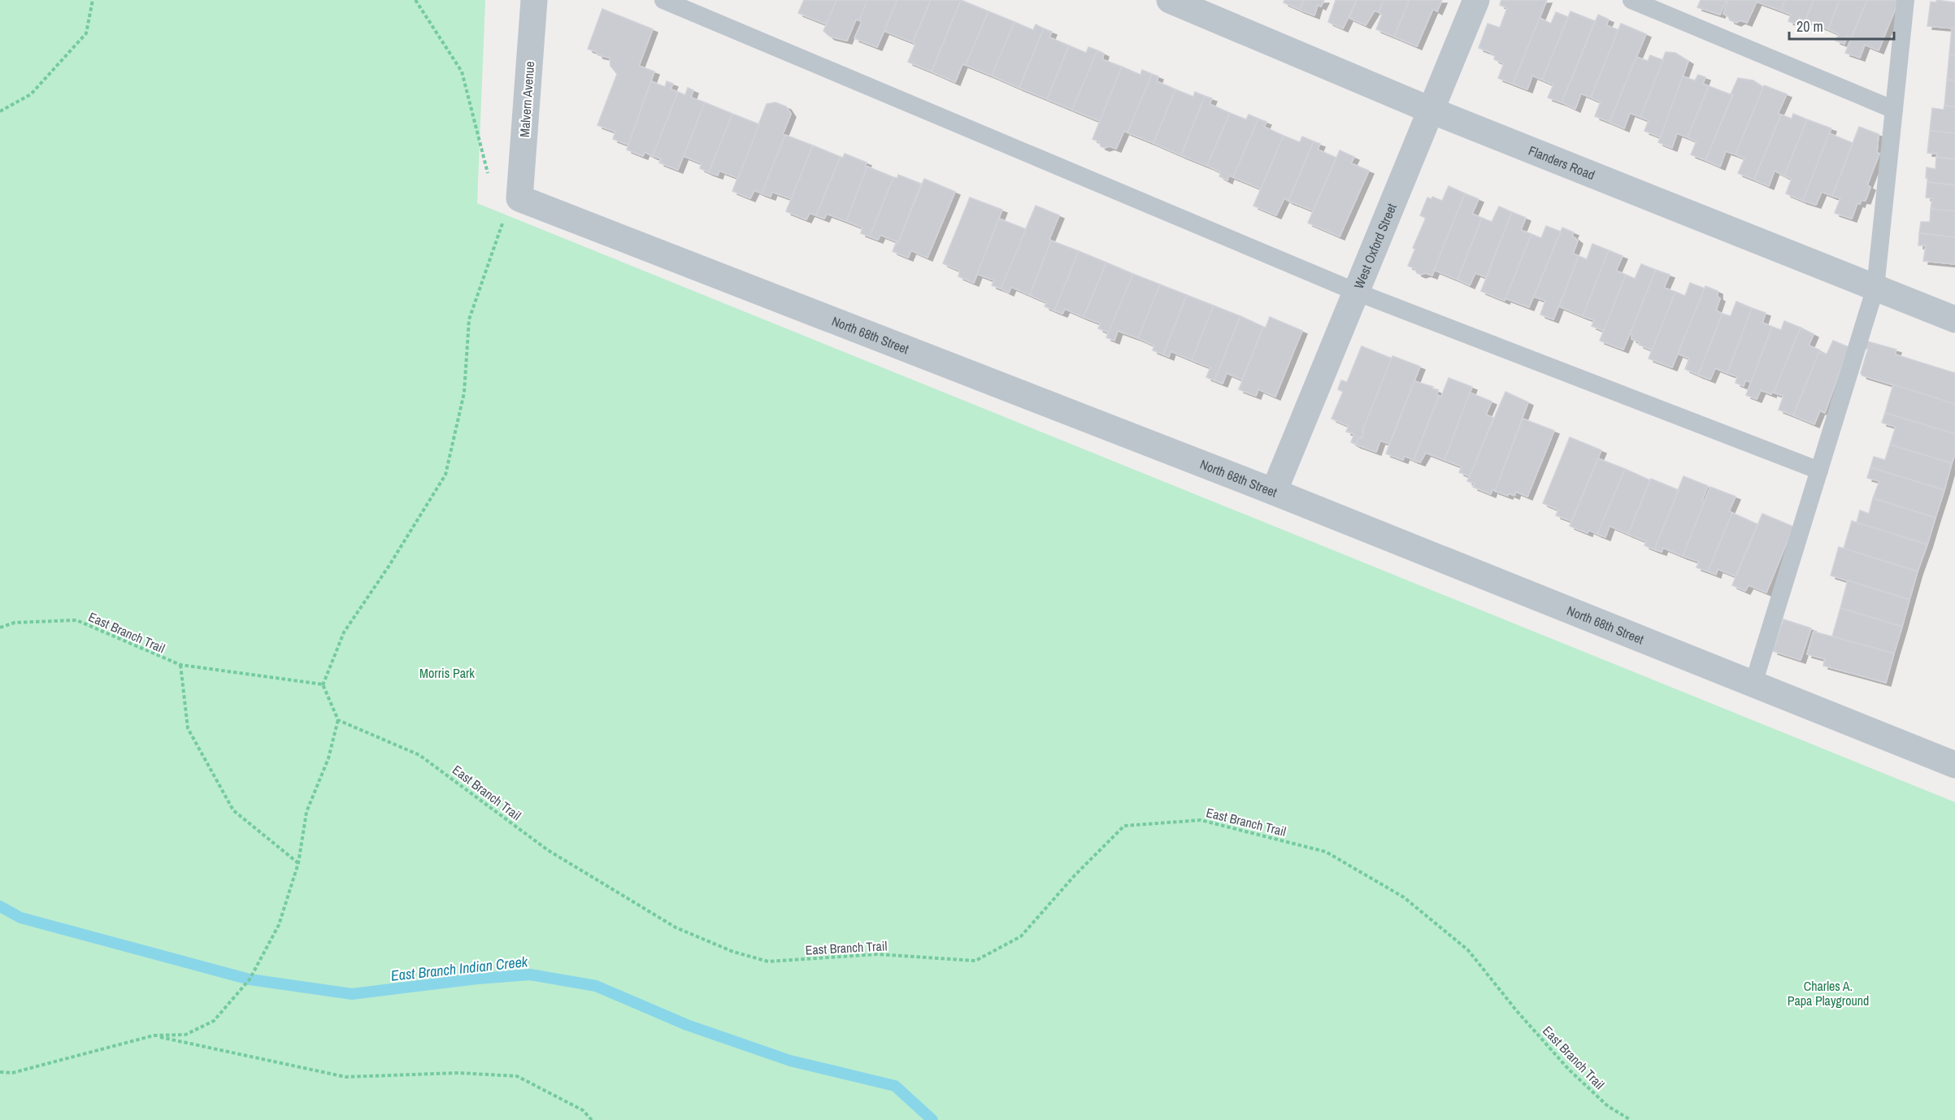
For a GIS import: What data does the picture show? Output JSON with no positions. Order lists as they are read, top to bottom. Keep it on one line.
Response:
{"streets":{"street":["Malvern Avenue","Flanders Road","West Oxford Street","North 68th Street"],"path":["East Branch Trail"]},"crossings":[["Malvern Avenue","North 68th Street"],["Flanders Road","West Oxford Street"],["West Oxford Street","North 68th Street"]],"water":["East Branch Indian Creek"],"parks":["Morris Park","Charles A. Papa Playground"],"scale_bar":"20 m"}
